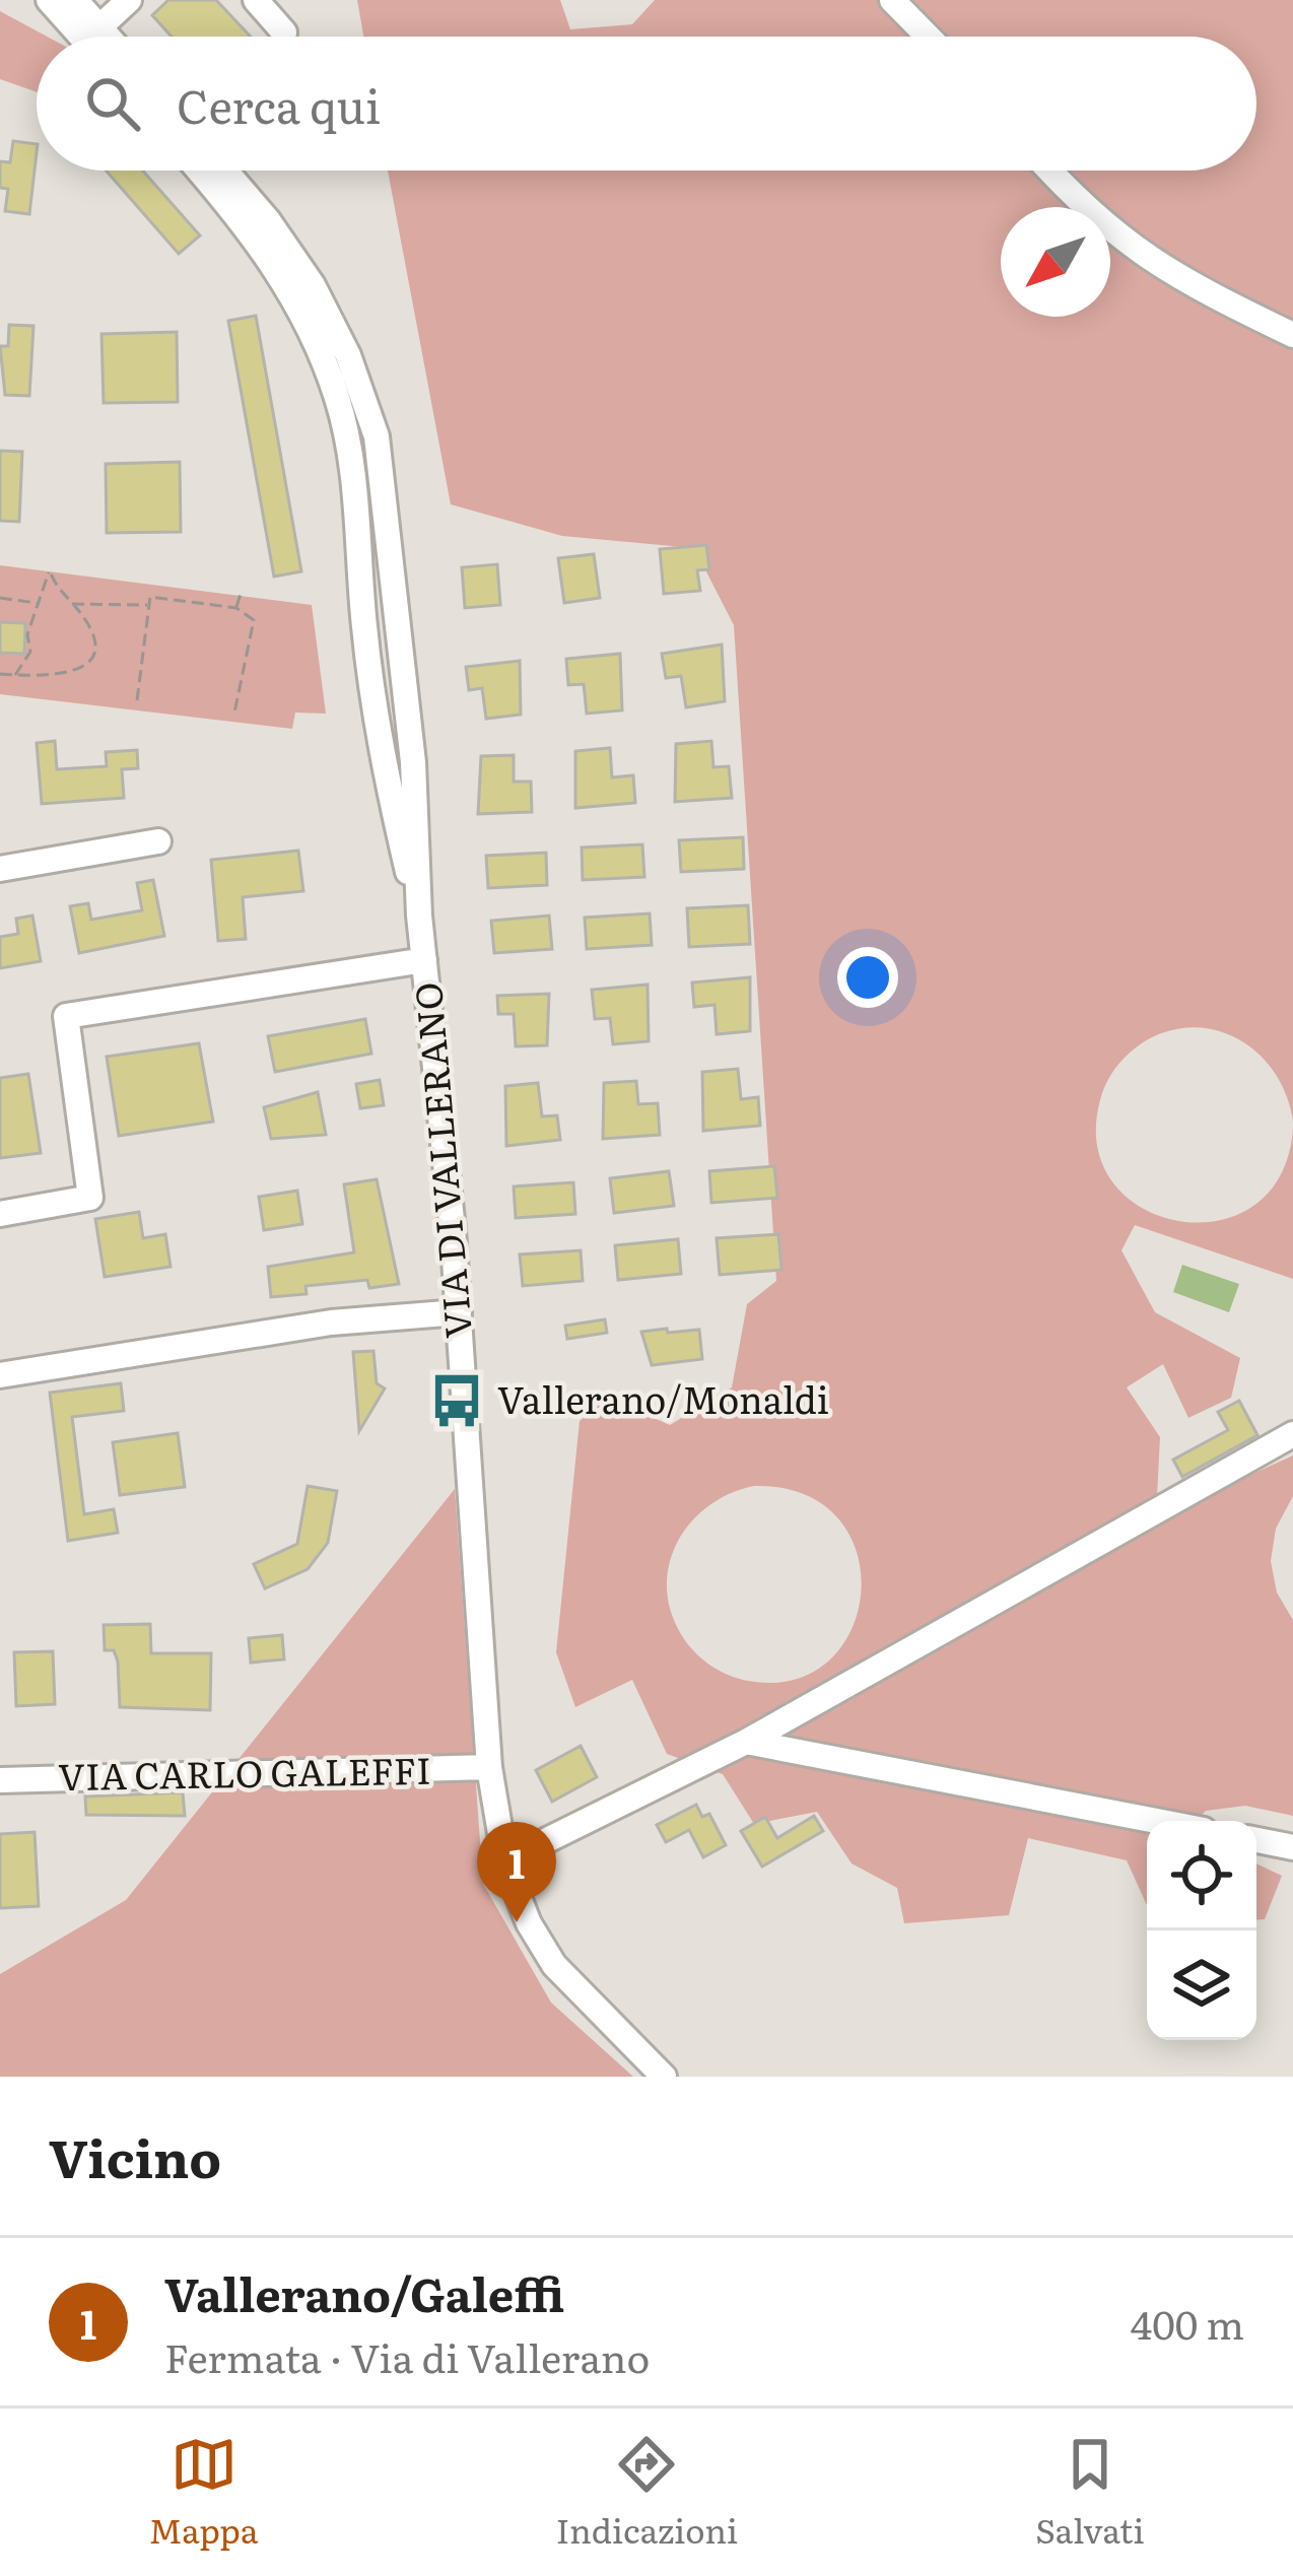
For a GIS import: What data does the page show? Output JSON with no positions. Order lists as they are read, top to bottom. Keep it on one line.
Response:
{"streets":{"street":["VIA DI VALLERANO","VIA CARLO GALEFFI"]},"crossings":[["VIA DI VALLERANO","VIA CARLO GALEFFI"]],"places":{"bus stop":["Vallerano/Monaldi"]},"north":"bottom left","page":{"search":"Cerca qui","pins":"1","heading":"Vicino","list":[{"mark":"1","name":"Vallerano/Galeffi","note":"Fermata · Via di Vallerano","value":"400 m"}],"nav":["Mappa","Indicazioni","Salvati"]}}
